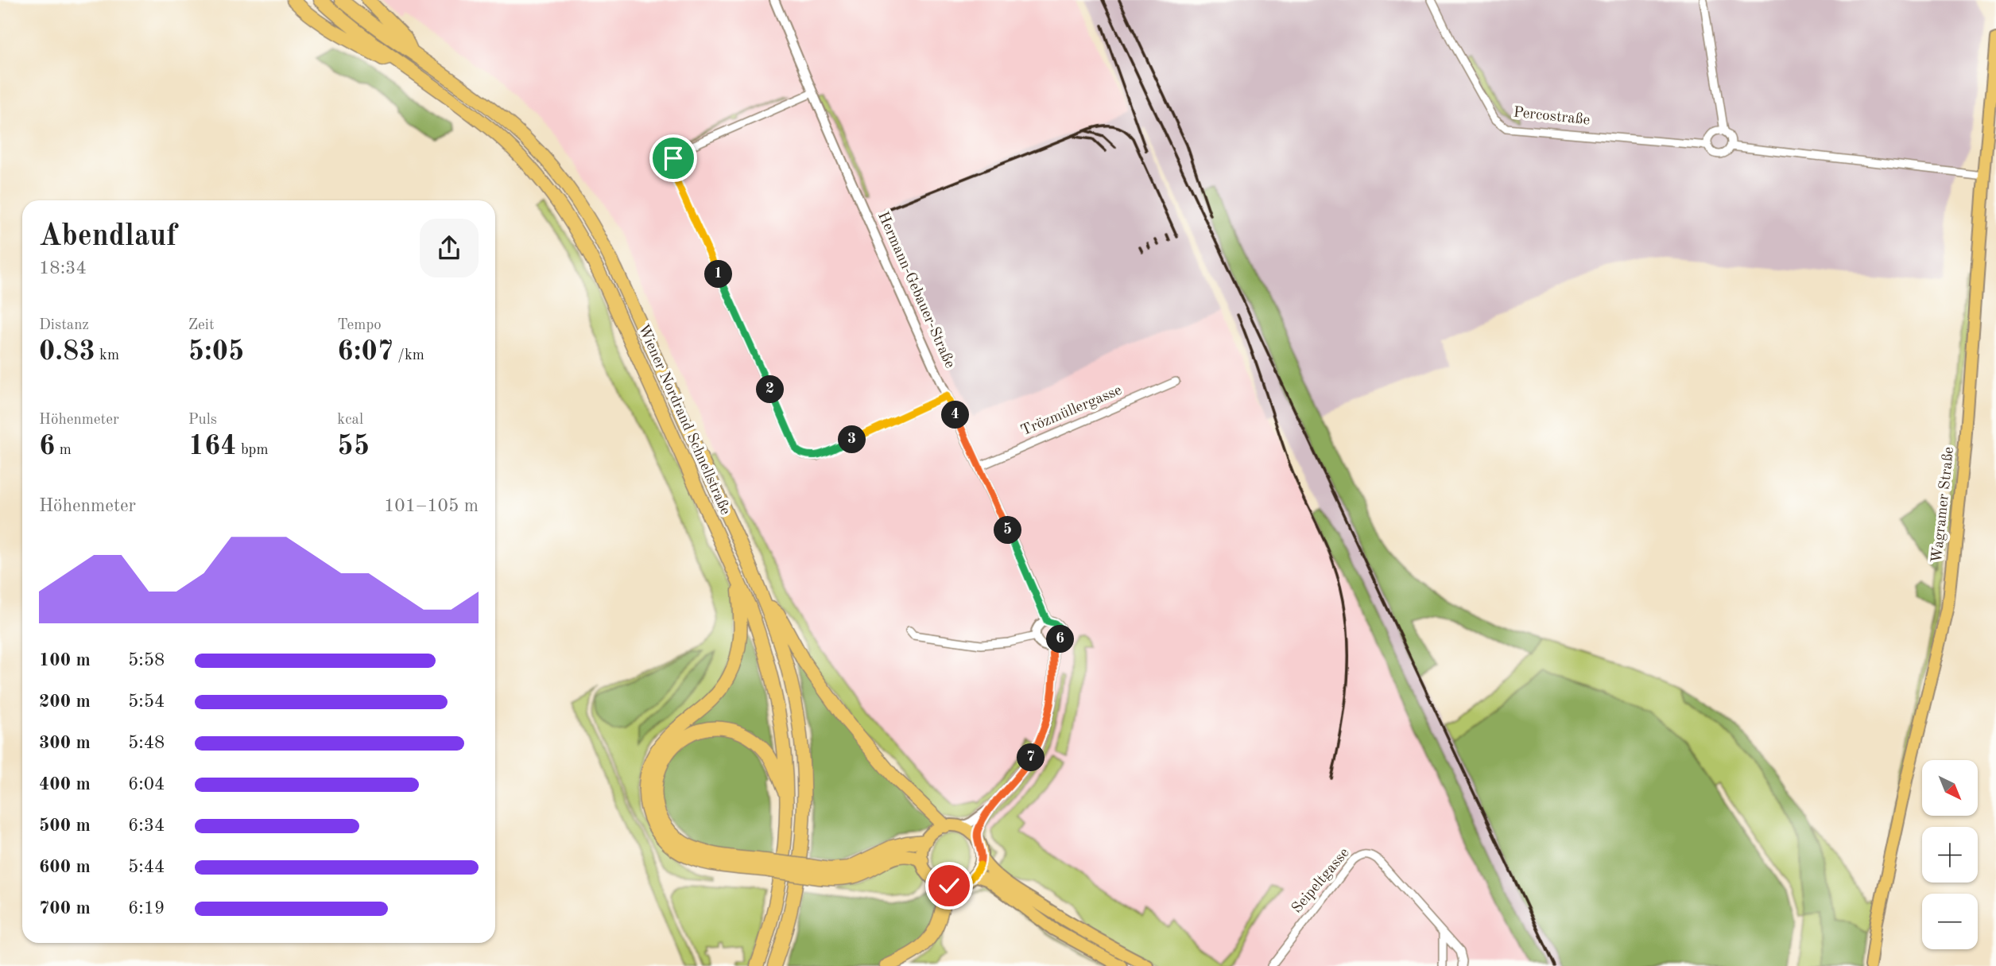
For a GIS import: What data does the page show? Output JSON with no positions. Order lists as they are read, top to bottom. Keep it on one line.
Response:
{"streets":{"highway":["Wiener Nordrand Schnellstraße"],"main road":["Wagramer Straße"],"street":["Percostraße","Hermann-Gebauer-Straße","Trözmüllergasse","Seipeltgasse"]},"crossings":[["Hermann-Gebauer-Straße","Trözmüllergasse"]],"north":"bottom right","page":{"heading":["Abendlauf","18:34"],"pins":["1","2","4","3","5","6","7"],"stats":[["Distanz","0.83 km"],["Zeit","5:05"],["Tempo","6:07 /km"],["Höhenmeter","6 m"],["Puls","164 bpm"],["kcal","55"]],"chart":["Höhenmeter","101–105 m"],"list":[{"name":"100 m","note":"5:58"},{"name":"200 m","note":"5:54"},{"name":"300 m","note":"5:48"},{"name":"400 m","note":"6:04"},{"name":"500 m","note":"6:34"},{"name":"600 m","note":"5:44"},{"name":"700 m","note":"6:19"}],"map_buttons":["+","−"]}}
